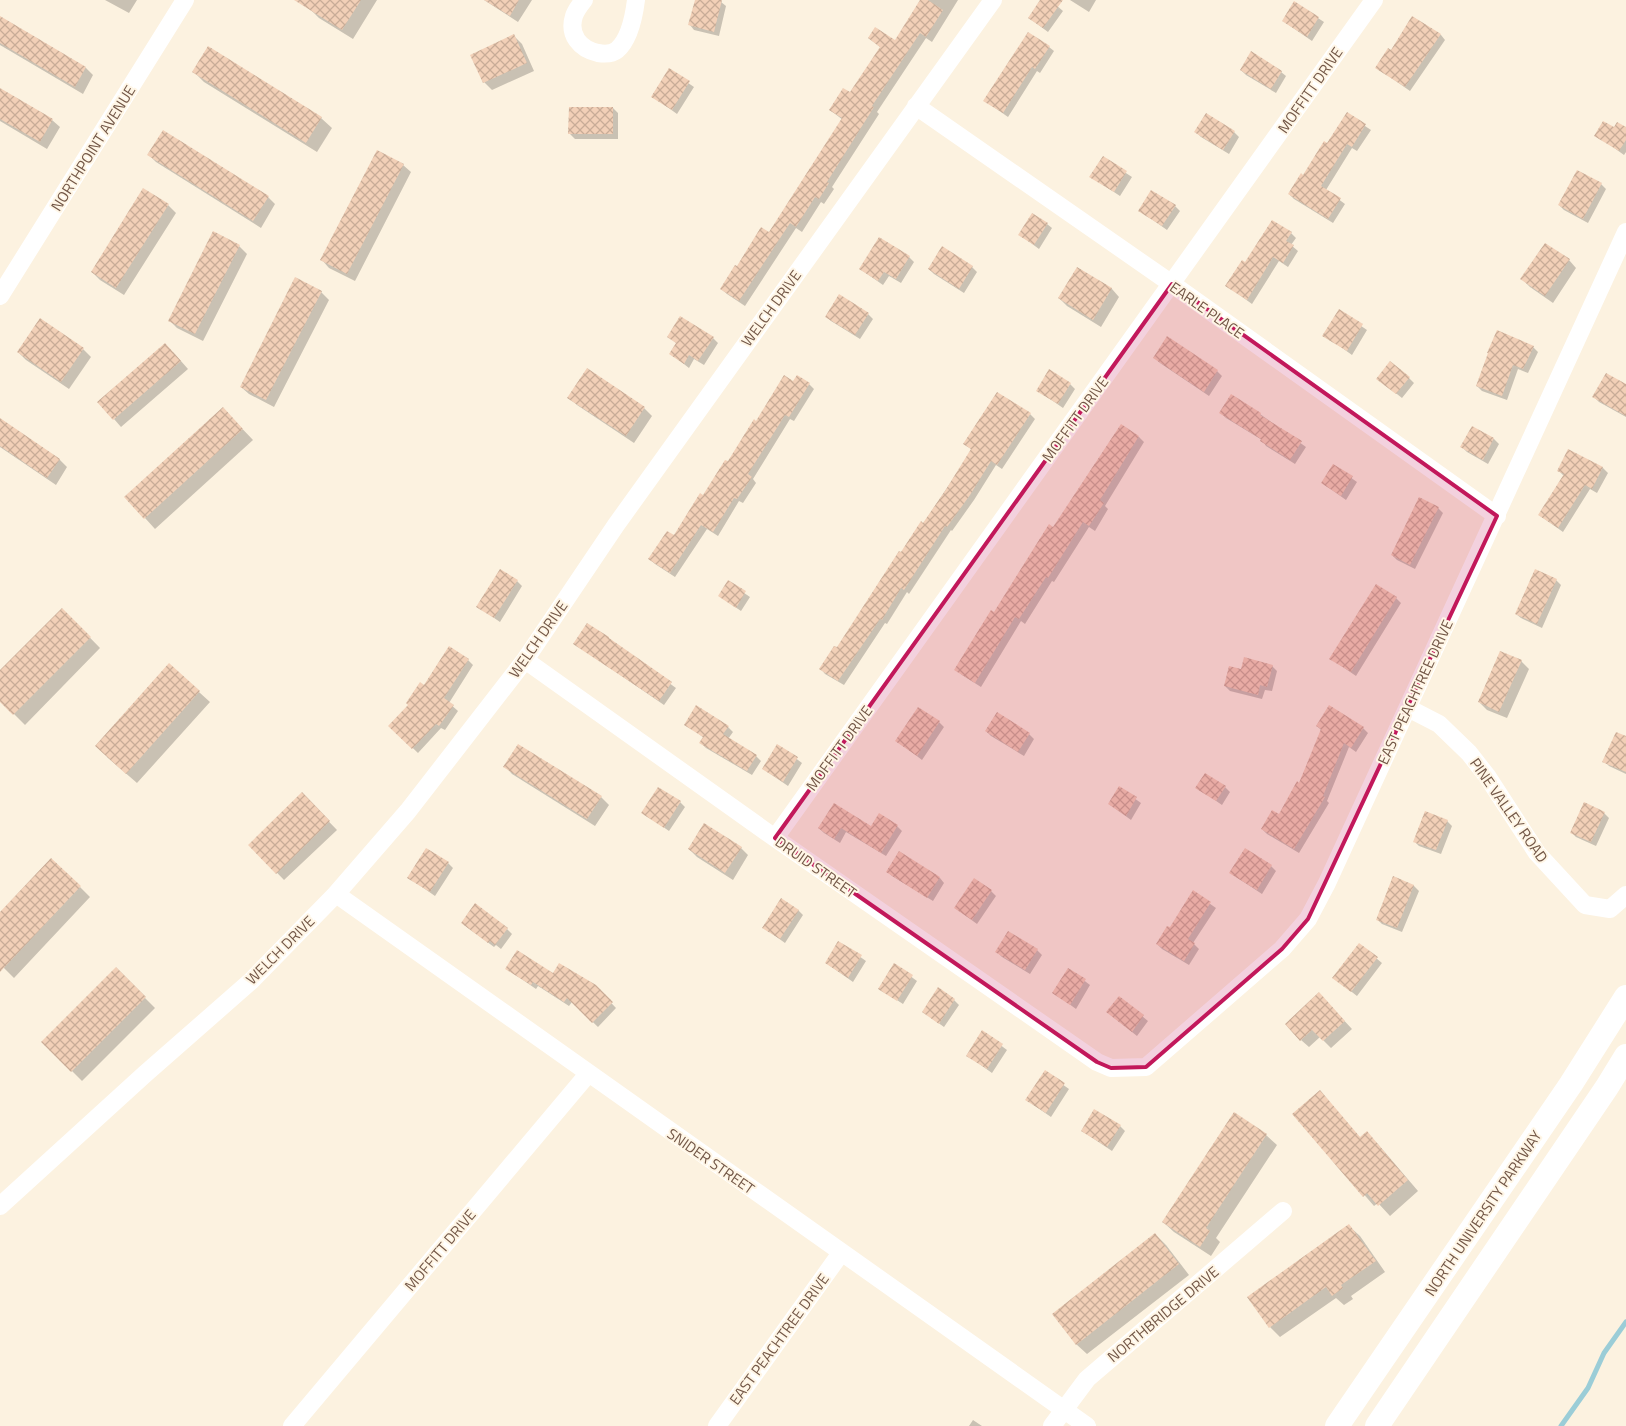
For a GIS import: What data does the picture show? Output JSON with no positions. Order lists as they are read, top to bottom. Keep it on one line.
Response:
{"streets":{"main road":["NORTH UNIVERSITY PARKWAY"],"street":["MOFFITT DRIVE","NORTHPOINT AVENUE","WELCH DRIVE","EARLE PLACE","EAST PEACHTREE DRIVE","PINE VALLEY ROAD","DRUID STREET","SNIDER STREET","NORTHBRIDGE DRIVE"]},"crossings":[["MOFFITT DRIVE","EARLE PLACE"],["MOFFITT DRIVE","DRUID STREET"],["MOFFITT DRIVE","SNIDER STREET"],["WELCH DRIVE","EARLE PLACE"],["WELCH DRIVE","DRUID STREET"],["WELCH DRIVE","SNIDER STREET"],["EARLE PLACE","EAST PEACHTREE DRIVE"],["EAST PEACHTREE DRIVE","PINE VALLEY ROAD"],["EAST PEACHTREE DRIVE","DRUID STREET"],["EAST PEACHTREE DRIVE","SNIDER STREET"],["SNIDER STREET","NORTHBRIDGE DRIVE"]]}
